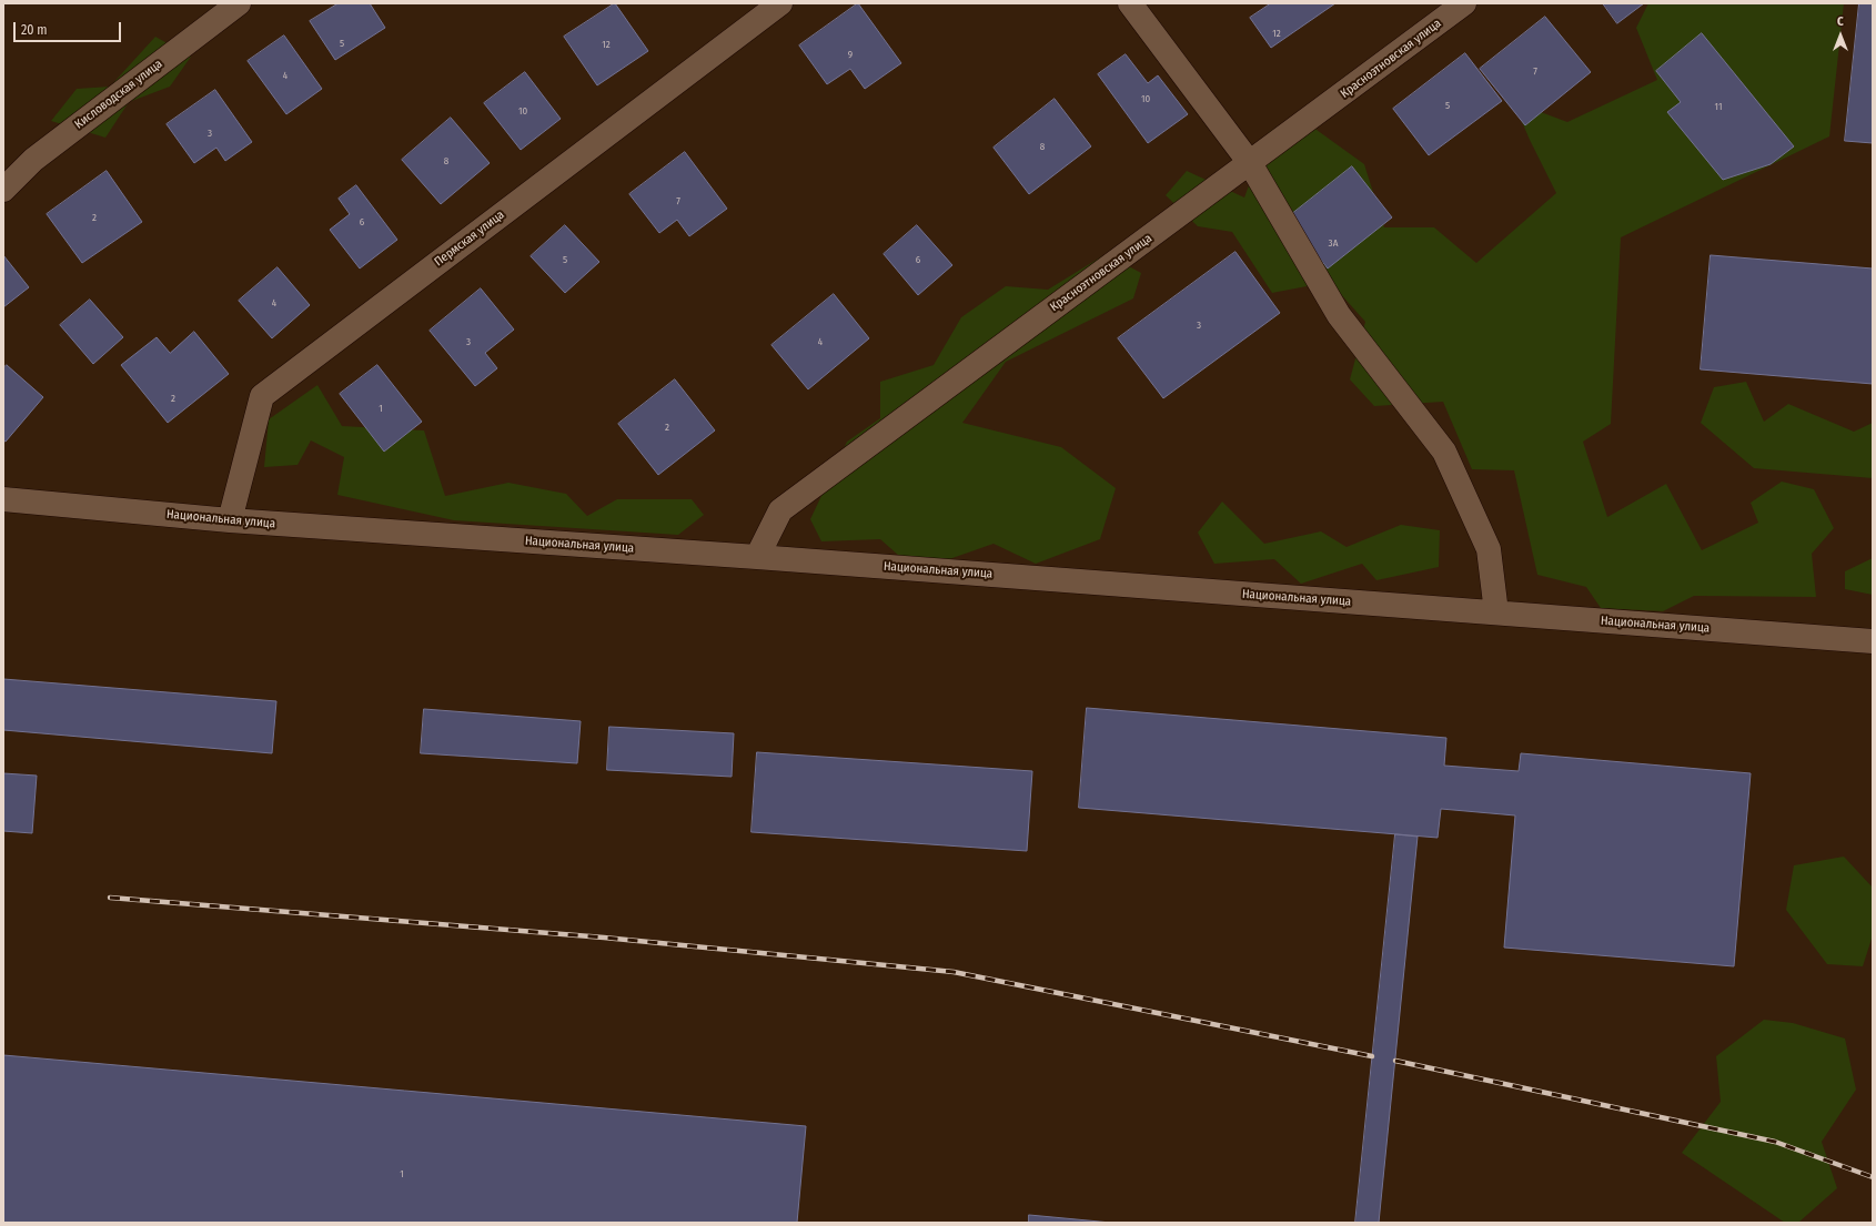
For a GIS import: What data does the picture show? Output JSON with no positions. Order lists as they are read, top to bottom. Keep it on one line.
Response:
{"streets":{"street":["Красноэтновская улица","Кисловодская улица","Пермская улица","Национальная улица"]},"crossings":[["Красноэтновская улица","Национальная улица"],["Пермская улица","Национальная улица"]],"house_numbers":["12","5","12","9","7","4","10","5","11","10","3","8","8","7","2","6","3А","5","6","4","3","3","4","2","1","2","1"],"scale_bar":"20 m","north":"top"}
